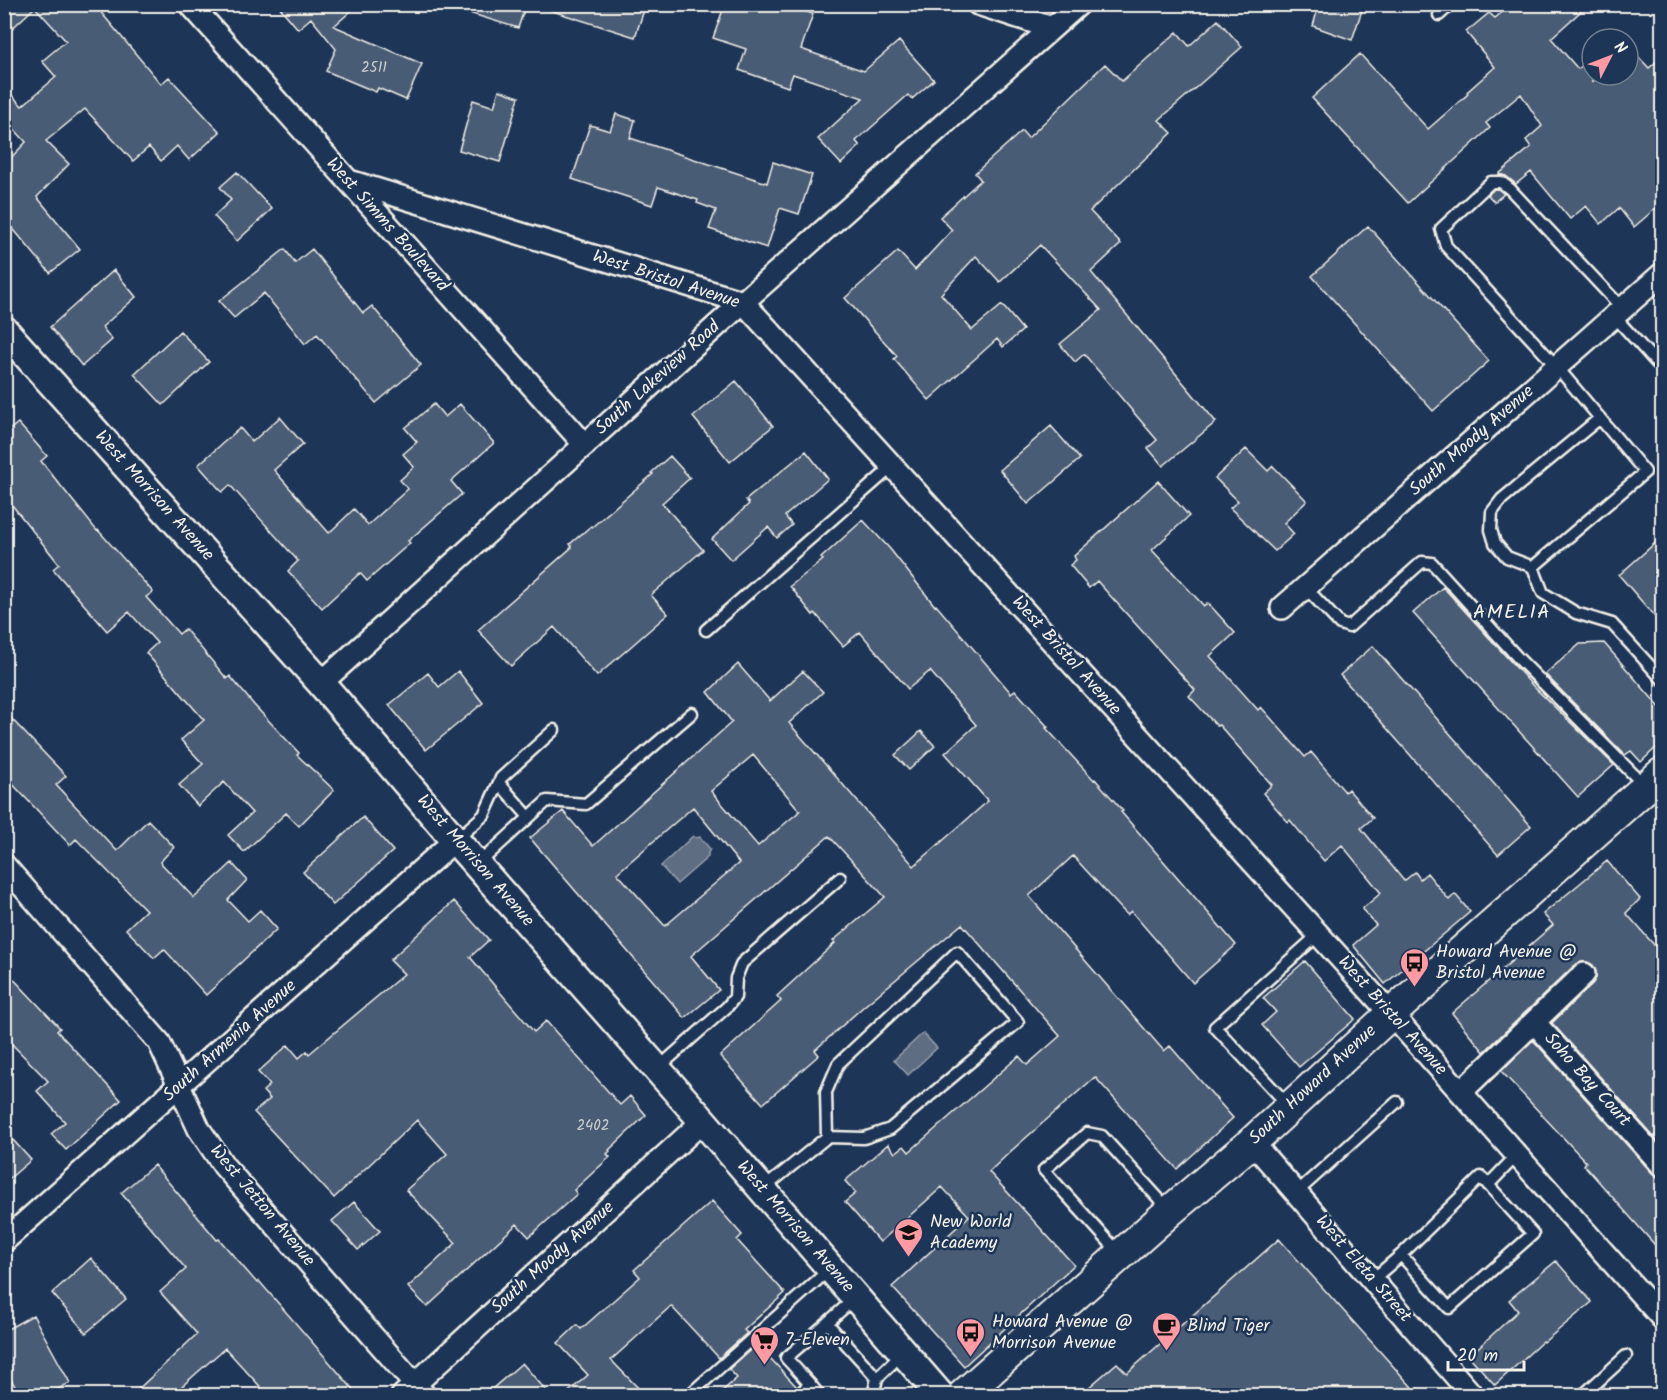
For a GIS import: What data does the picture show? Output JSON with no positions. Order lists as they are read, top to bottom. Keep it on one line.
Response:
{"streets":{"main road":["South Howard Avenue"],"street":["West Simms Boulevard","West Bristol Avenue","South Lakeview Road","South Moody Avenue","West Morrison Avenue","South Armenia Avenue","Soho Bay Court","West Jetton Avenue","West Eleta Street"]},"crossings":[["West Simms Boulevard","West Bristol Avenue"],["West Simms Boulevard","South Lakeview Road"],["West Bristol Avenue","South Lakeview Road"],["West Bristol Avenue","South Howard Avenue"],["South Lakeview Road","West Morrison Avenue"],["South Moody Avenue","West Morrison Avenue"],["South Moody Avenue","West Jetton Avenue"],["West Morrison Avenue","South Armenia Avenue"],["South Armenia Avenue","West Jetton Avenue"],["South Howard Avenue","West Eleta Street"]],"districts":["AMELIA"],"places":{"bus stop":["Howard Avenue @ Bristol Avenue","Howard Avenue @ Morrison Avenue"],"school or university":["New World Academy"],"cafe":["Blind Tiger"],"supermarket":["7-Eleven"]},"house_numbers":["2511","2402"],"scale_bar":"20 m","north":"top right"}
